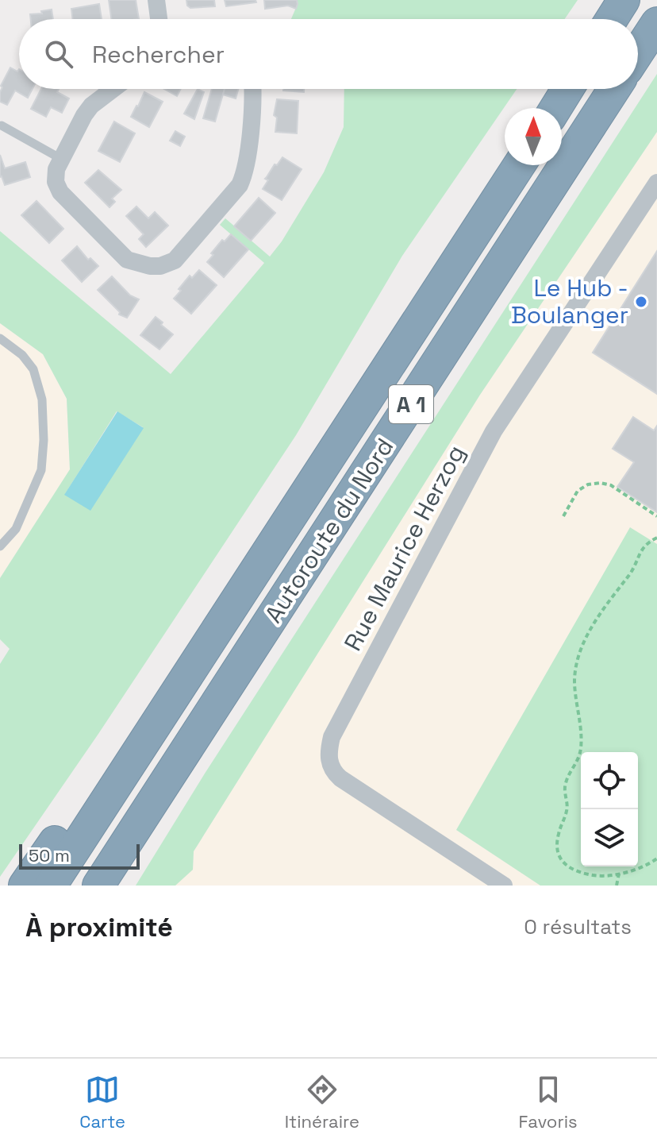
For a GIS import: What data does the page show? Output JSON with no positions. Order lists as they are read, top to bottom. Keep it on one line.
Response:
{"streets":{"highway":["A 1","Autoroute du Nord"],"street":["Rue Maurice Herzog"]},"places":["Le Hub - Boulanger"],"scale_bar":"50 m","north":"top","page":{"search":"Rechercher","scale":"50 m","heading":["À proximité","0 résultats"],"nav":["Carte","Itinéraire","Favoris"]}}
